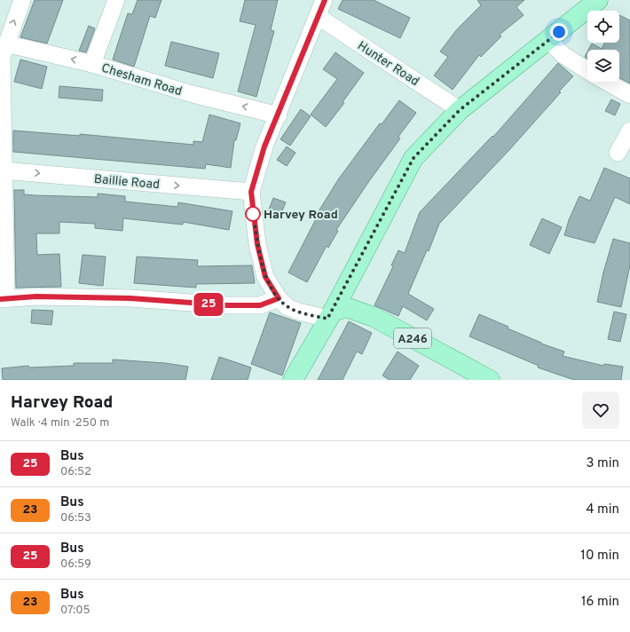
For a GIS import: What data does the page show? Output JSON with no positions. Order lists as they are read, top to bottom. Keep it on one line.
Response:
{"streets":{"main road":["A246"],"street":["Hunter Road","Chesham Road","Baillie Road"]},"one_way":["Chesham Road"],"places":["Harvey Road"],"lines":["bus line 25"],"page":{"on_map":"25","heading":["Harvey Road","Walk · 4 min · 250 m"],"list":[{"mark":"25","name":"Bus","note":"06:52","value":"3 min"},{"mark":"23","name":"Bus","note":"06:53","value":"4 min"},{"mark":"25","name":"Bus","note":"06:59","value":"10 min"},{"mark":"23","name":"Bus","note":"07:05","value":"16 min"}]}}
